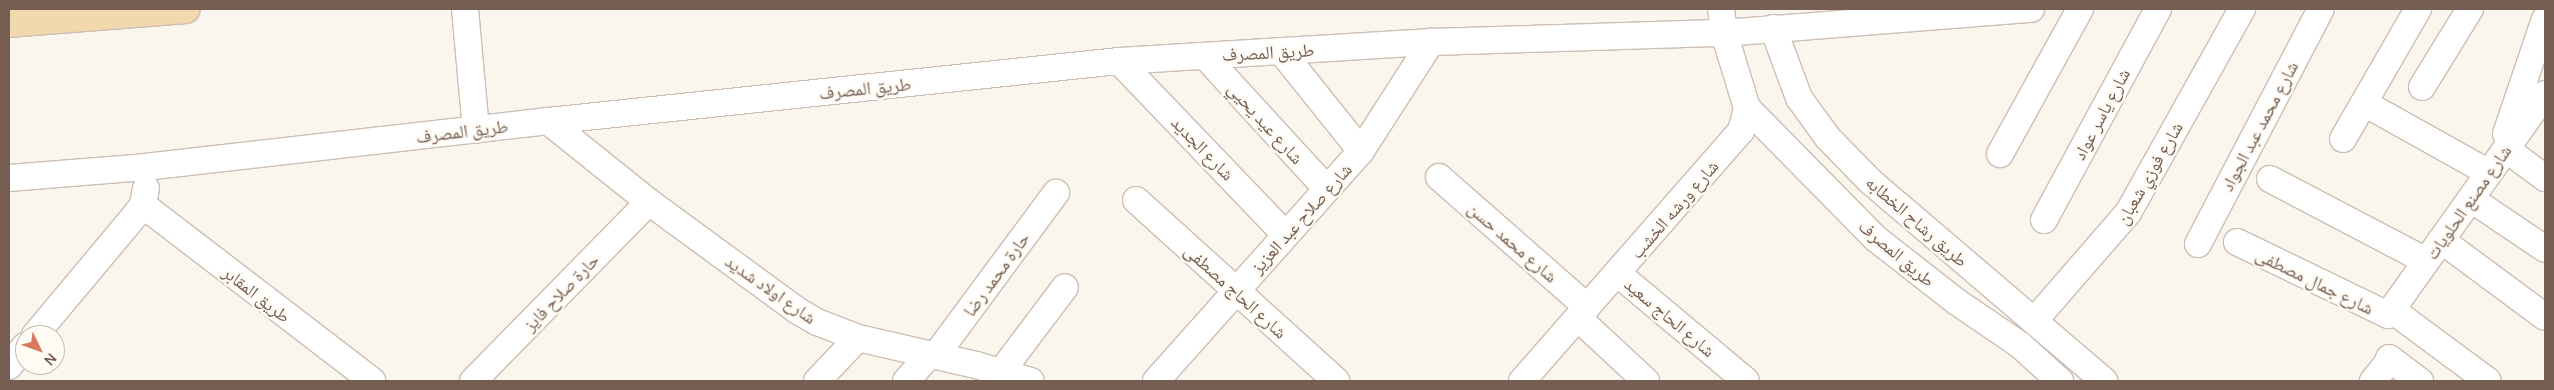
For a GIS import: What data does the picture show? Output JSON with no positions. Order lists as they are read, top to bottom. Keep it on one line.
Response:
{"streets":{"street":["طريق المصرف","شارع ياسر عواد","شارع عيد يحيي","شارع محمد عبد الجواد","شارع الجديد","شارع فوزي شعبان","شارع مصنع الحلويات","شارع ورشه الخشب","شارع صلاح عبد العزيز","طريق رشاح الخطابه","شارع محمد حسن","حارة محمد رضا","شارع جمال مصطفى","شارع اولاد شديد","شارع الحاج مصطفى","حارة صلاح فايز","طريق المقابر","شارع الحاج سعيد"]},"crossings":[["طريق المصرف","شارع عيد يحيي"],["طريق المصرف","شارع الجديد"],["طريق المصرف","شارع ورشه الخشب"],["طريق المصرف","شارع صلاح عبد العزيز"],["طريق المصرف","طريق رشاح الخطابه"],["طريق المصرف","شارع اولاد شديد"],["شارع عيد يحيي","شارع صلاح عبد العزيز"],["شارع الجديد","شارع صلاح عبد العزيز"],["شارع فوزي شعبان","طريق رشاح الخطابه"],["شارع مصنع الحلويات","شارع جمال مصطفى"],["شارع ورشه الخشب","شارع محمد حسن"],["شارع ورشه الخشب","شارع الحاج سعيد"],["شارع صلاح عبد العزيز","شارع الحاج مصطفى"],["حارة محمد رضا","شارع اولاد شديد"],["شارع اولاد شديد","حارة صلاح فايز"]],"north":"bottom right"}
